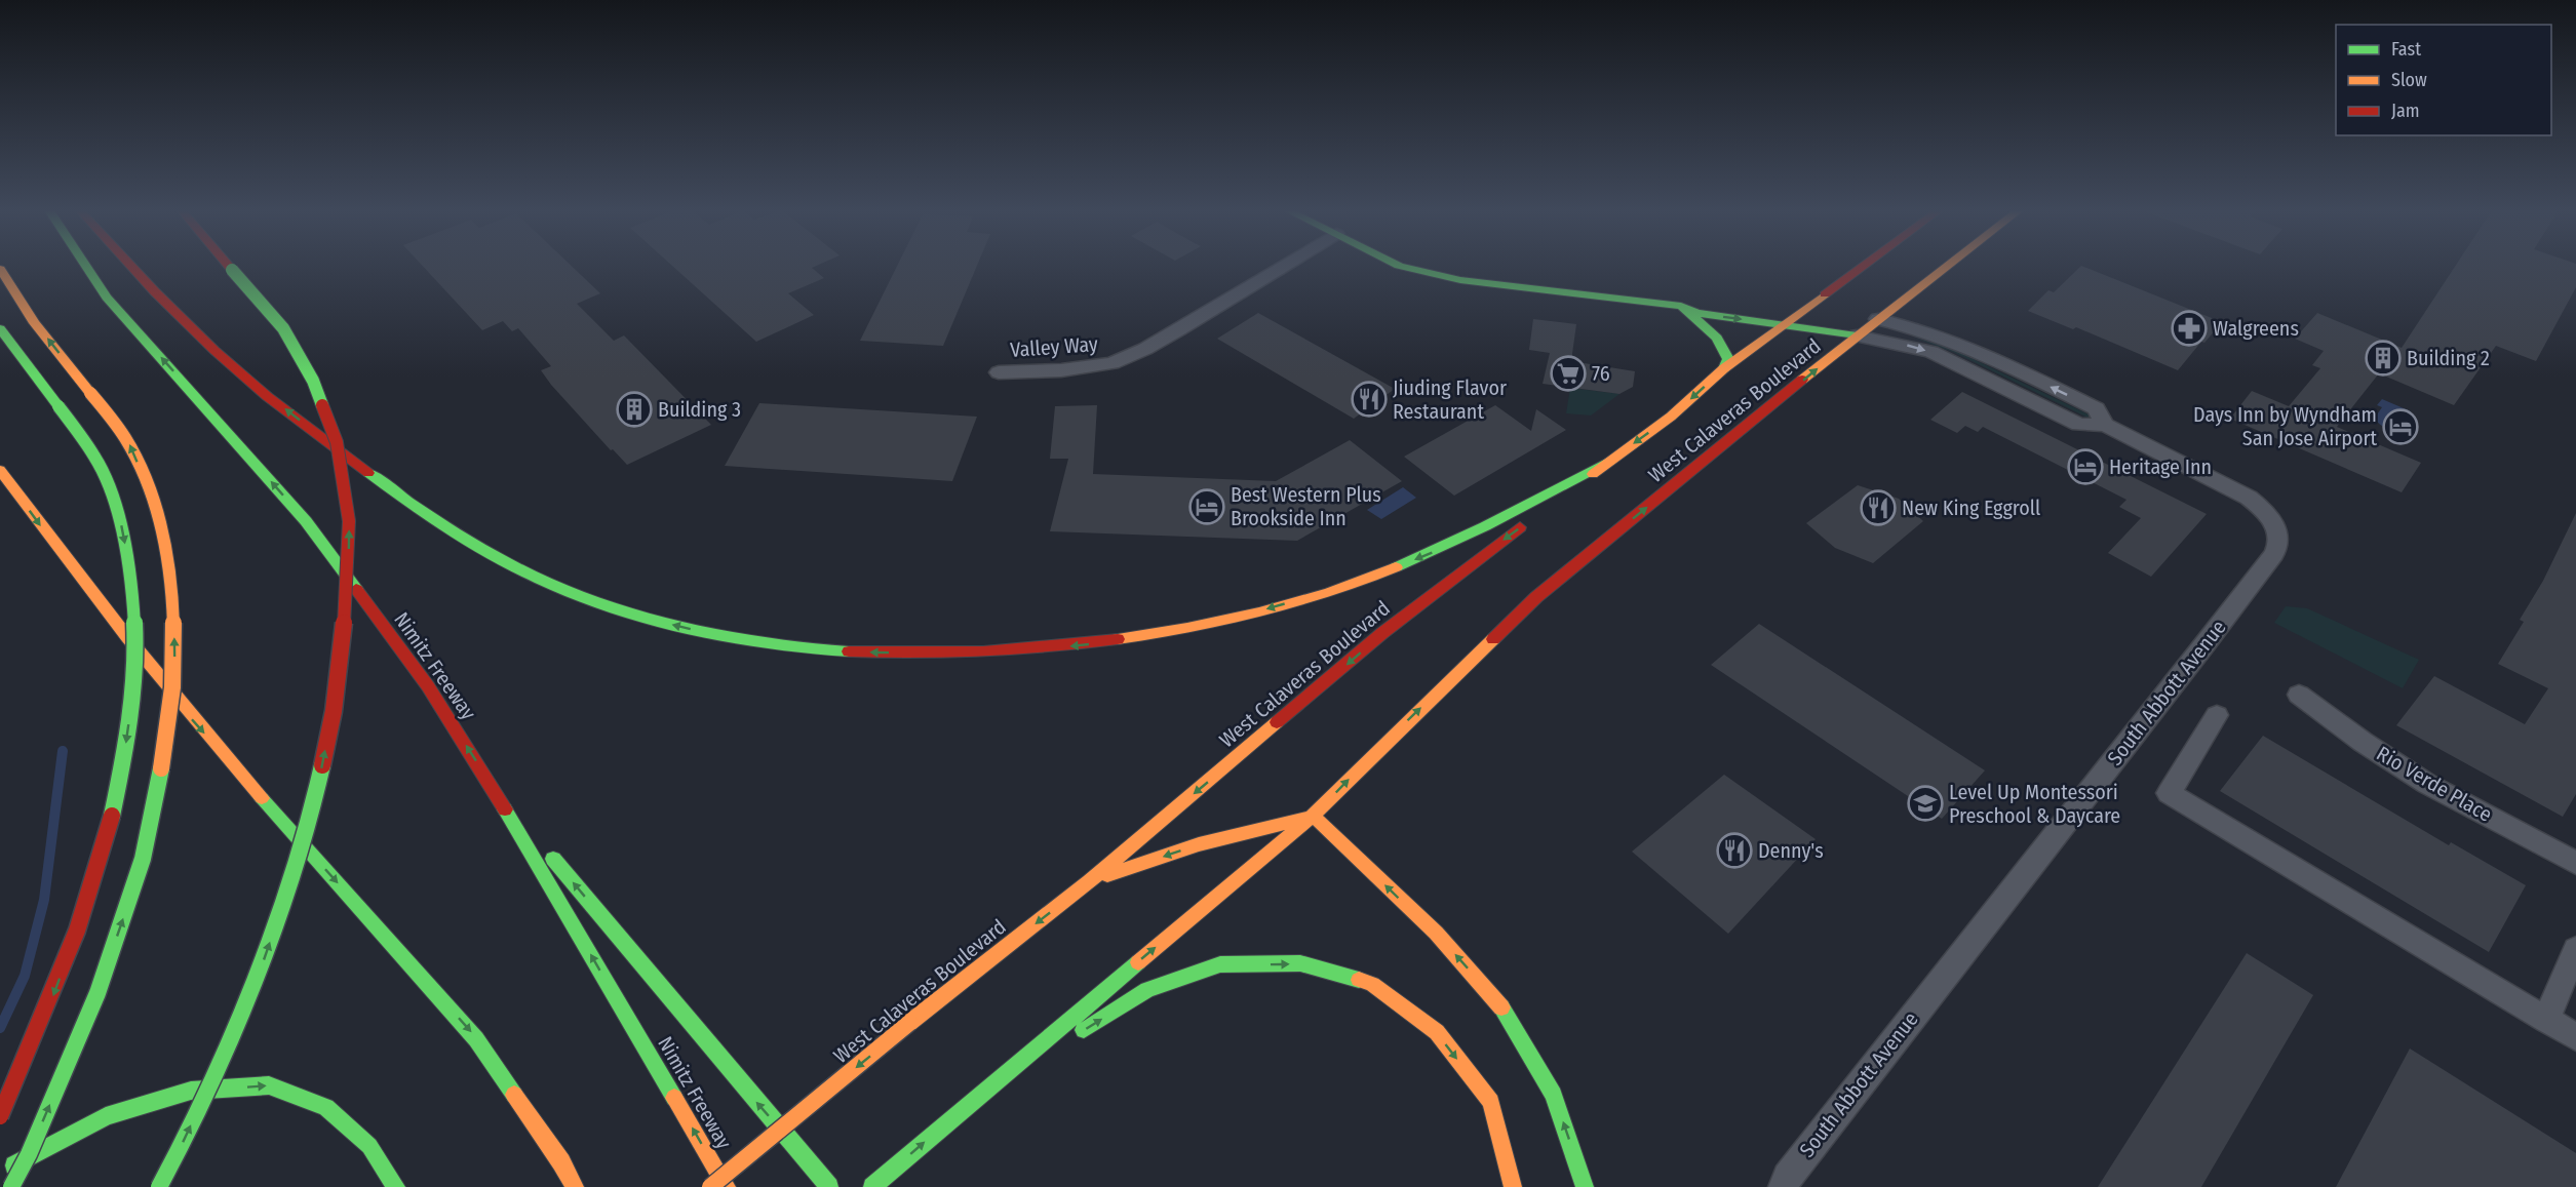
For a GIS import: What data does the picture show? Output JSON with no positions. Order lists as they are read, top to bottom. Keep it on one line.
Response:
{"streets":{"main road":["West Calaveras Boulevard","Nimitz Freeway","South Abbott Avenue"],"street":["Valley Way","Rio Verde Place"]},"crossings":[["West Calaveras Boulevard","South Abbott Avenue"]],"places":{"pharmacy":["Walgreens"],"building":["Building 2","Building 3"],"supermarket":["76"],"restaurant":["Jiuding Flavor Restaurant","New King Eggroll","Denny's"],"hotel":["Days Inn by Wyndham San Jose Airport","Heritage Inn","Best Western Plus Brookside Inn"],"school or university":["Level Up Montessori Preschool & Daycare"]},"legend":["Fast","Slow","Jam"]}
